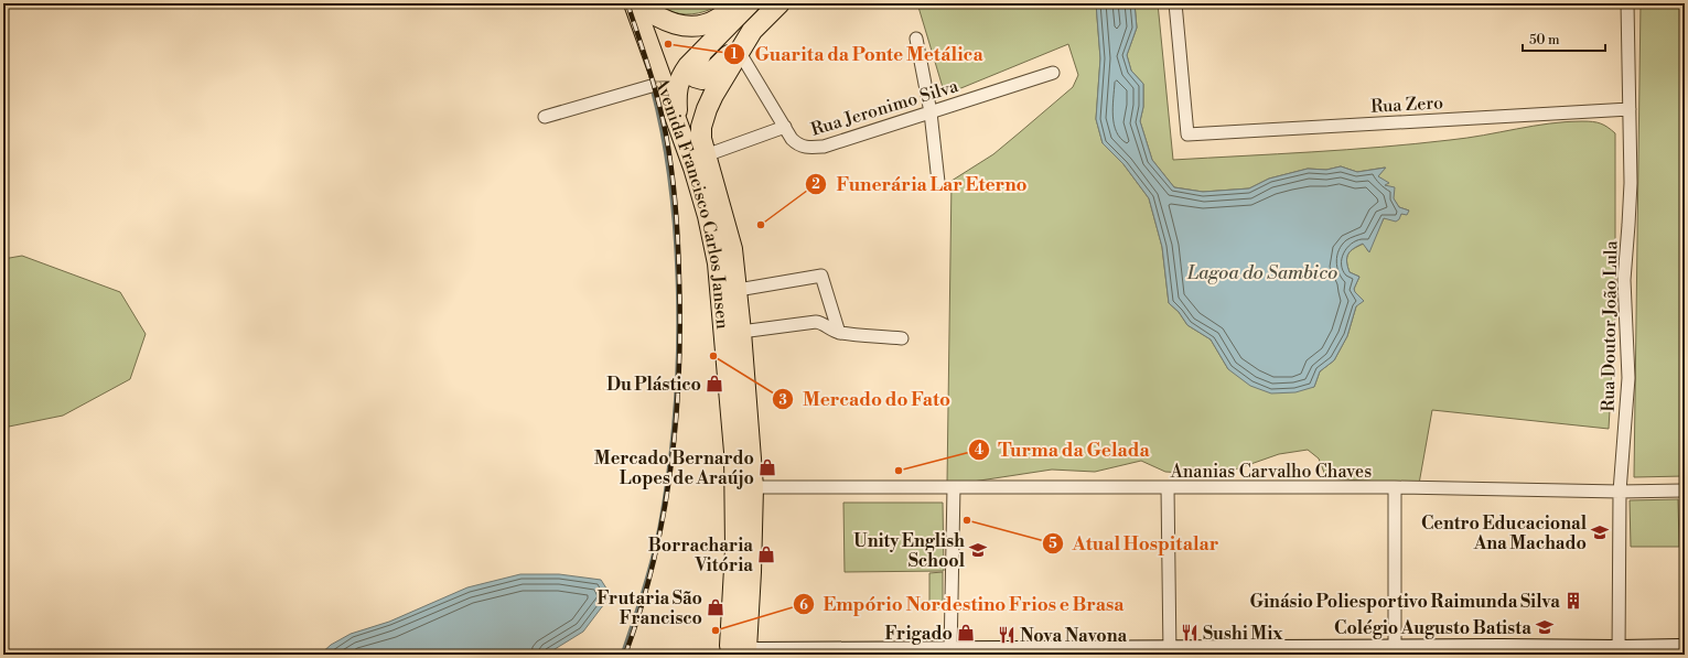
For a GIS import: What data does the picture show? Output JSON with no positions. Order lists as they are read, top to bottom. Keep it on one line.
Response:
{"streets":{"main road":["Avenida Francisco Carlos Jansen"],"street":["Rua Zero","Rua Jeronimo Silva","Rua Doutor João Lula","Ananias Carvalho Chaves"]},"crossings":[["Rua Zero","Rua Doutor João Lula"],["Rua Jeronimo Silva","Avenida Francisco Carlos Jansen"],["Avenida Francisco Carlos Jansen","Ananias Carvalho Chaves"],["Rua Doutor João Lula","Ananias Carvalho Chaves"]],"water":["Lagoa do Sambico"],"places":{"other":["Guarita da Ponte Metálica","Funerária Lar Eterno","Mercado do Fato","Turma da Gelada","Atual Hospitalar","Empório Nordestino Frios e Brasa"],"shop":["Du Plástico","Mercado Bernardo Lopes de Araújo","Borracharia Vitória","Frutaria São Francisco","Frigado"],"school or university":["Centro Educacional Ana Machado","Unity English School","Colégio Augusto Batista"],"building":["Ginásio Poliesportivo Raimunda Silva"],"restaurant":["Sushi Mix","Nova Navona"]},"scale_bar":"50 m"}
